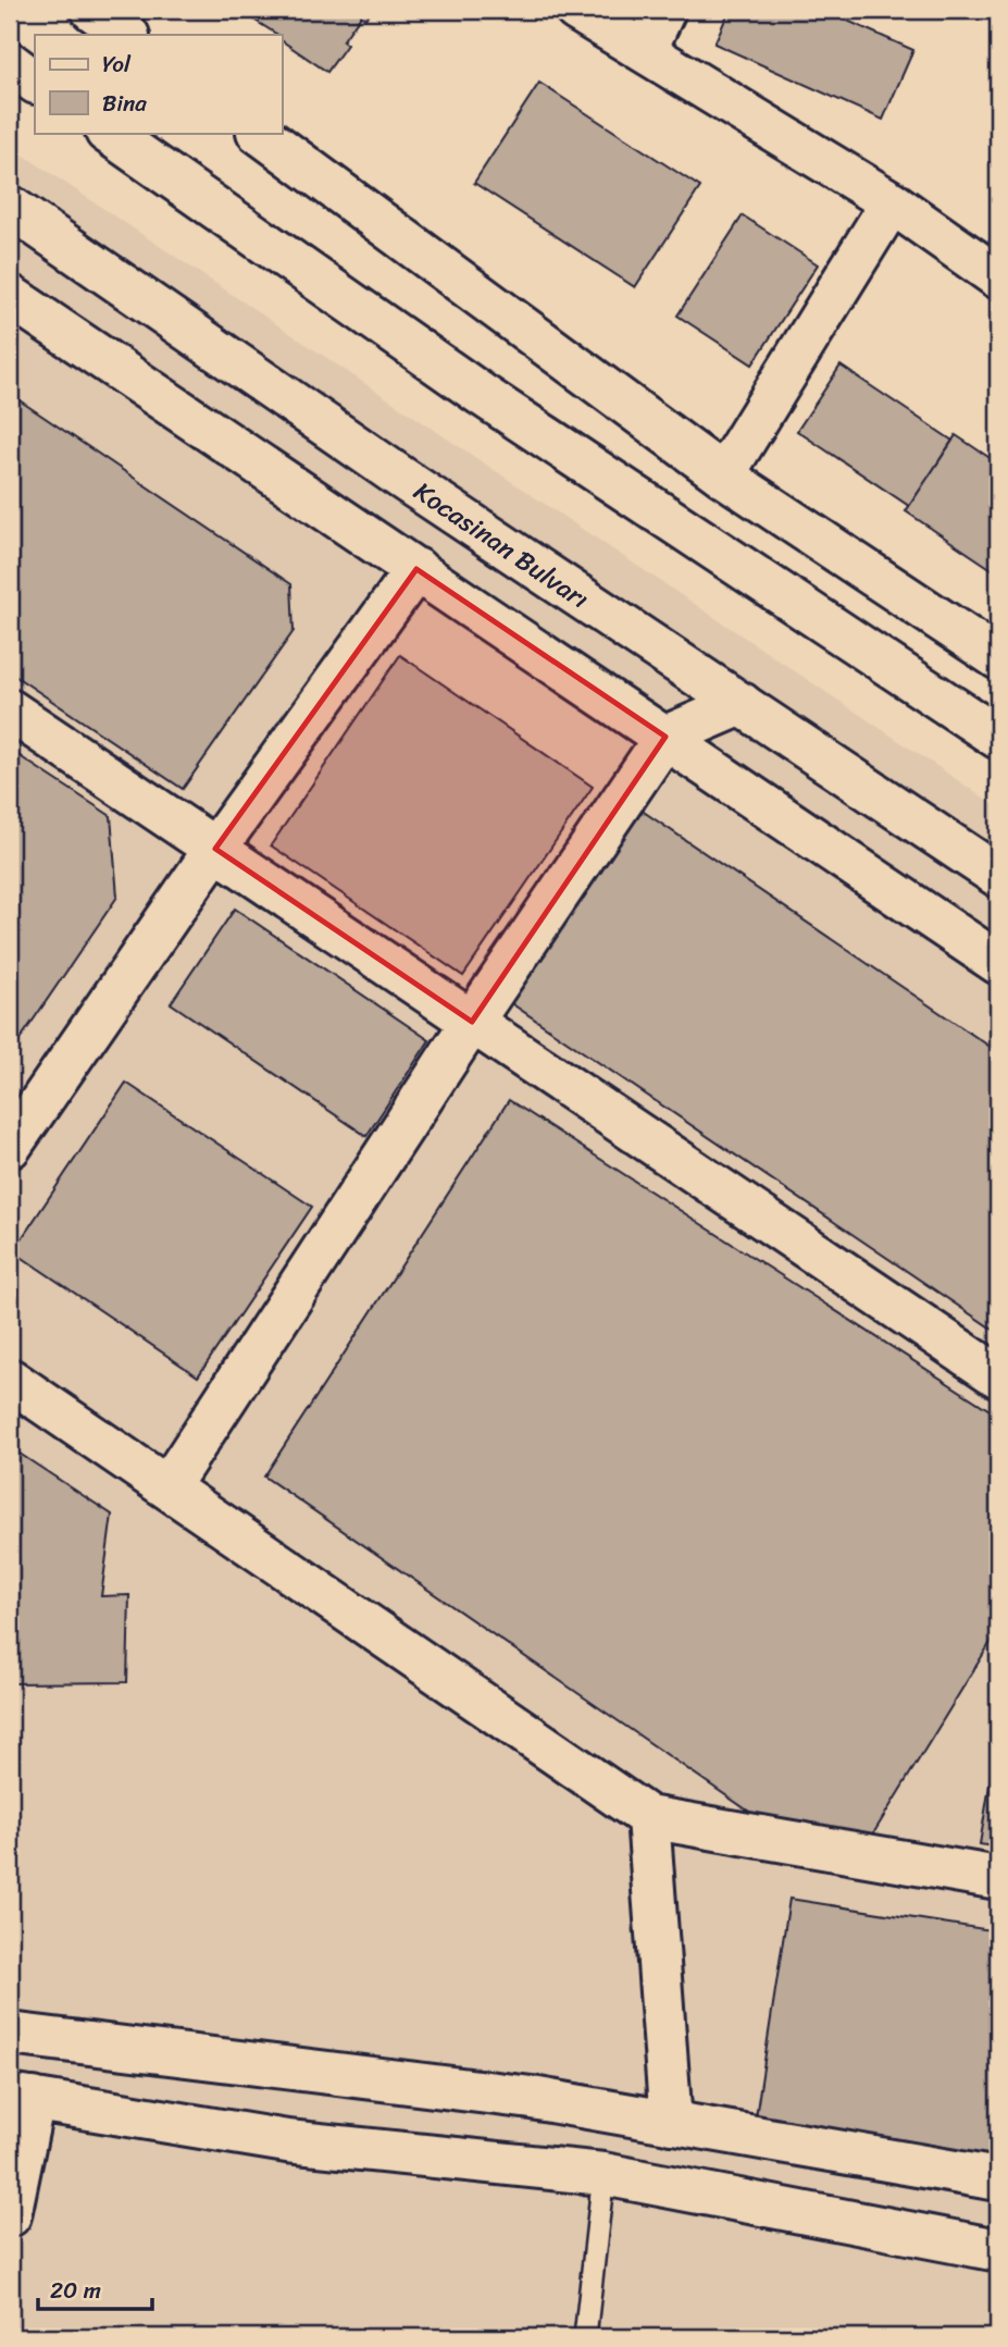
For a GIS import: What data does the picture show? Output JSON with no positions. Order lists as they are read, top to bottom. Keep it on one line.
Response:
{"streets":{"main road":["Kocasinan Bulvarı"]},"legend":["Yol","Bina"],"scale_bar":"20 m"}
